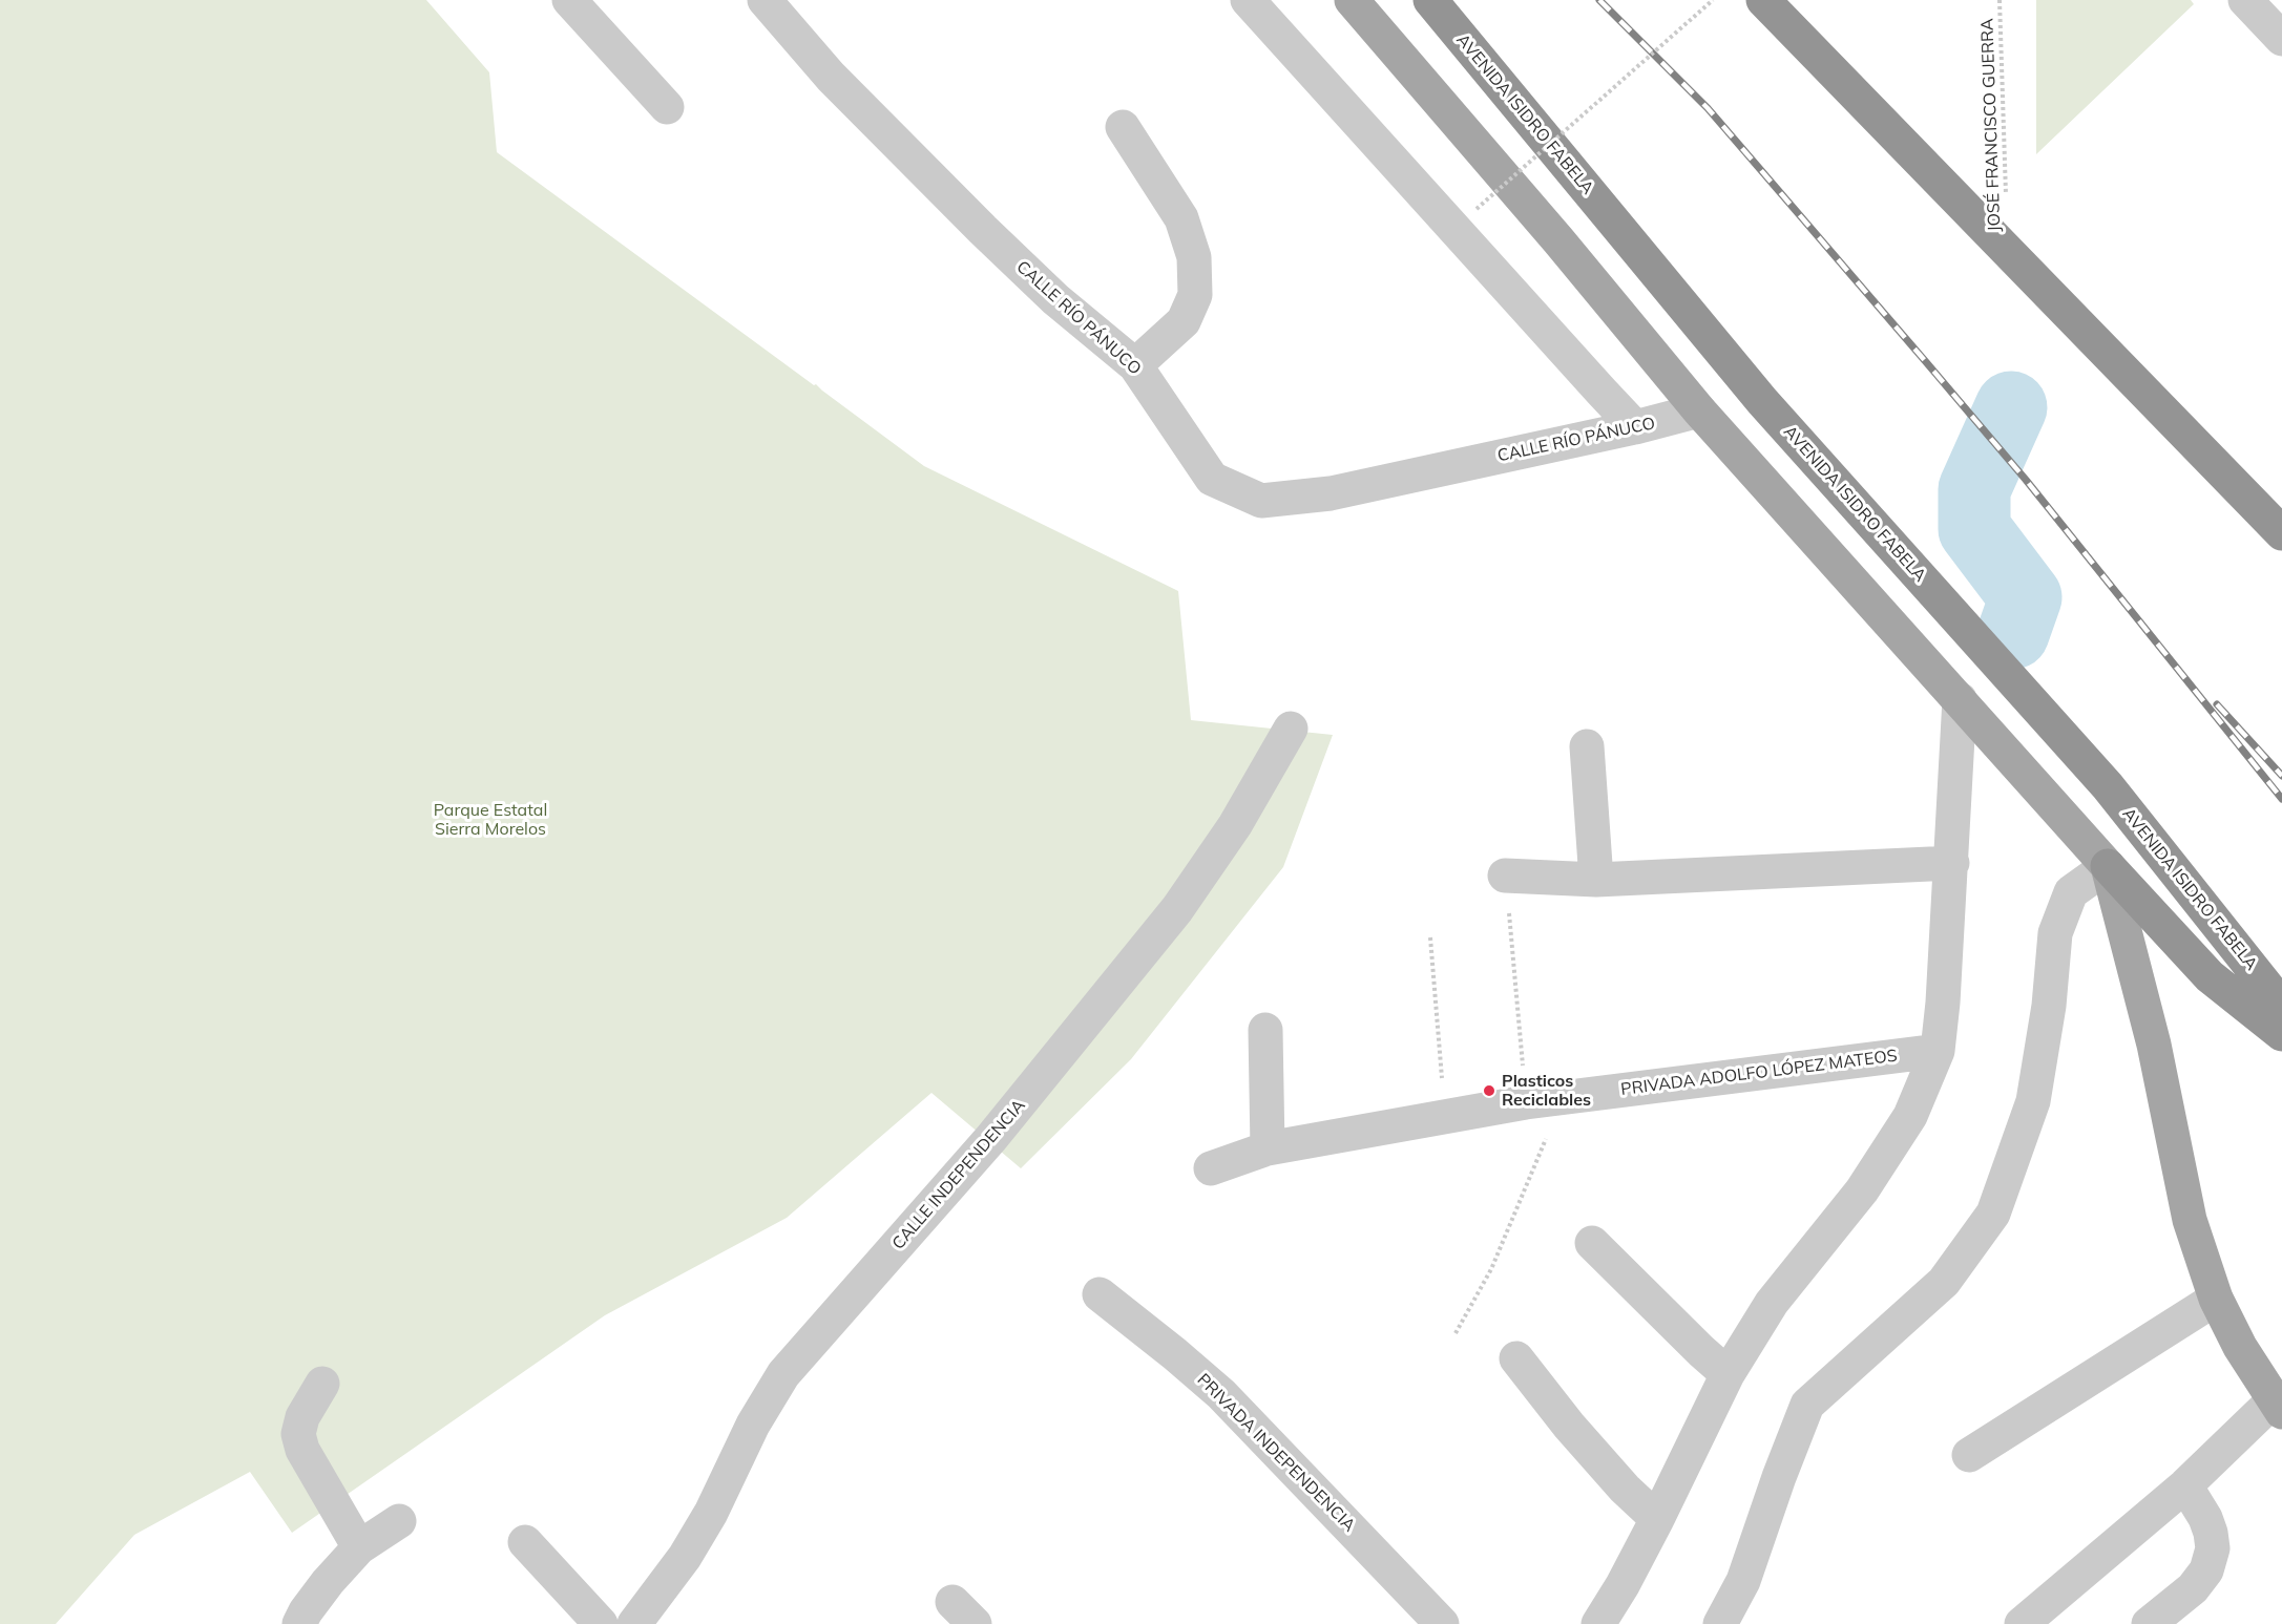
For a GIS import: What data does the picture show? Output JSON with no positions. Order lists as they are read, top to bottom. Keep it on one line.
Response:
{"streets":{"highway":["AVENIDA ISIDRO FABELA"],"street":["CALLE RÍO PÁNUCO","PRIVADA ADOLFO LÓPEZ MATEOS","CALLE INDEPENDENCIA","PRIVADA INDEPENDENCIA"],"path":["JOSÉ FRANCISCO GUERRA"]},"parks":["Parque Estatal Sierra Morelos"],"places":["Plasticos Reciclables"]}
